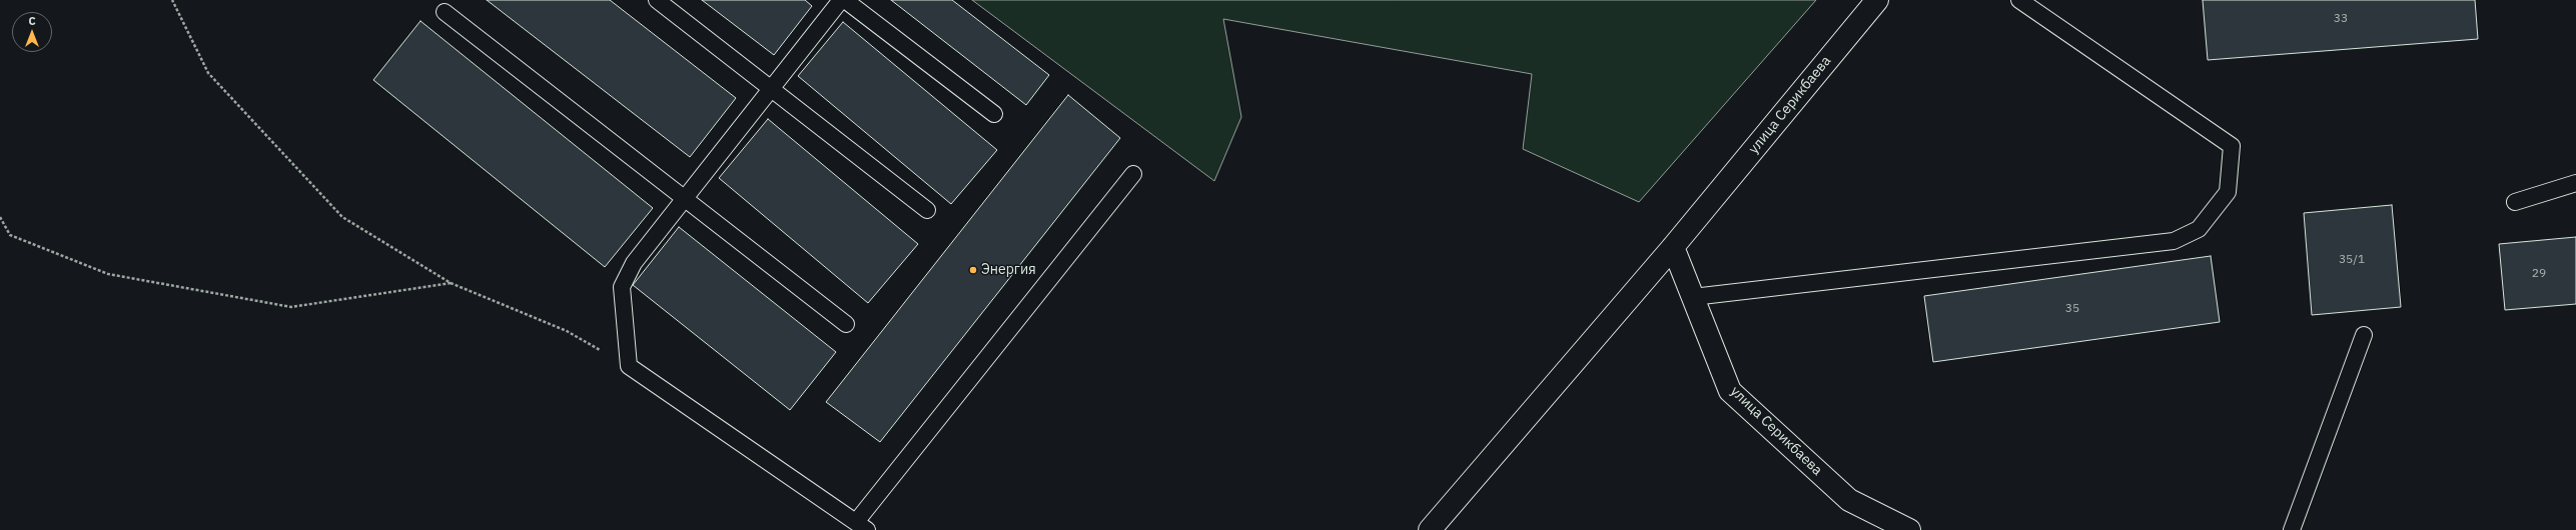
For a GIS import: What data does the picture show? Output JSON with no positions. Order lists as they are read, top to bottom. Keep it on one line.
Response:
{"streets":{"street":["улица Серикбаева"]},"places":["Энергия"],"house_numbers":["33","35/1","29","35"],"north":"top"}
